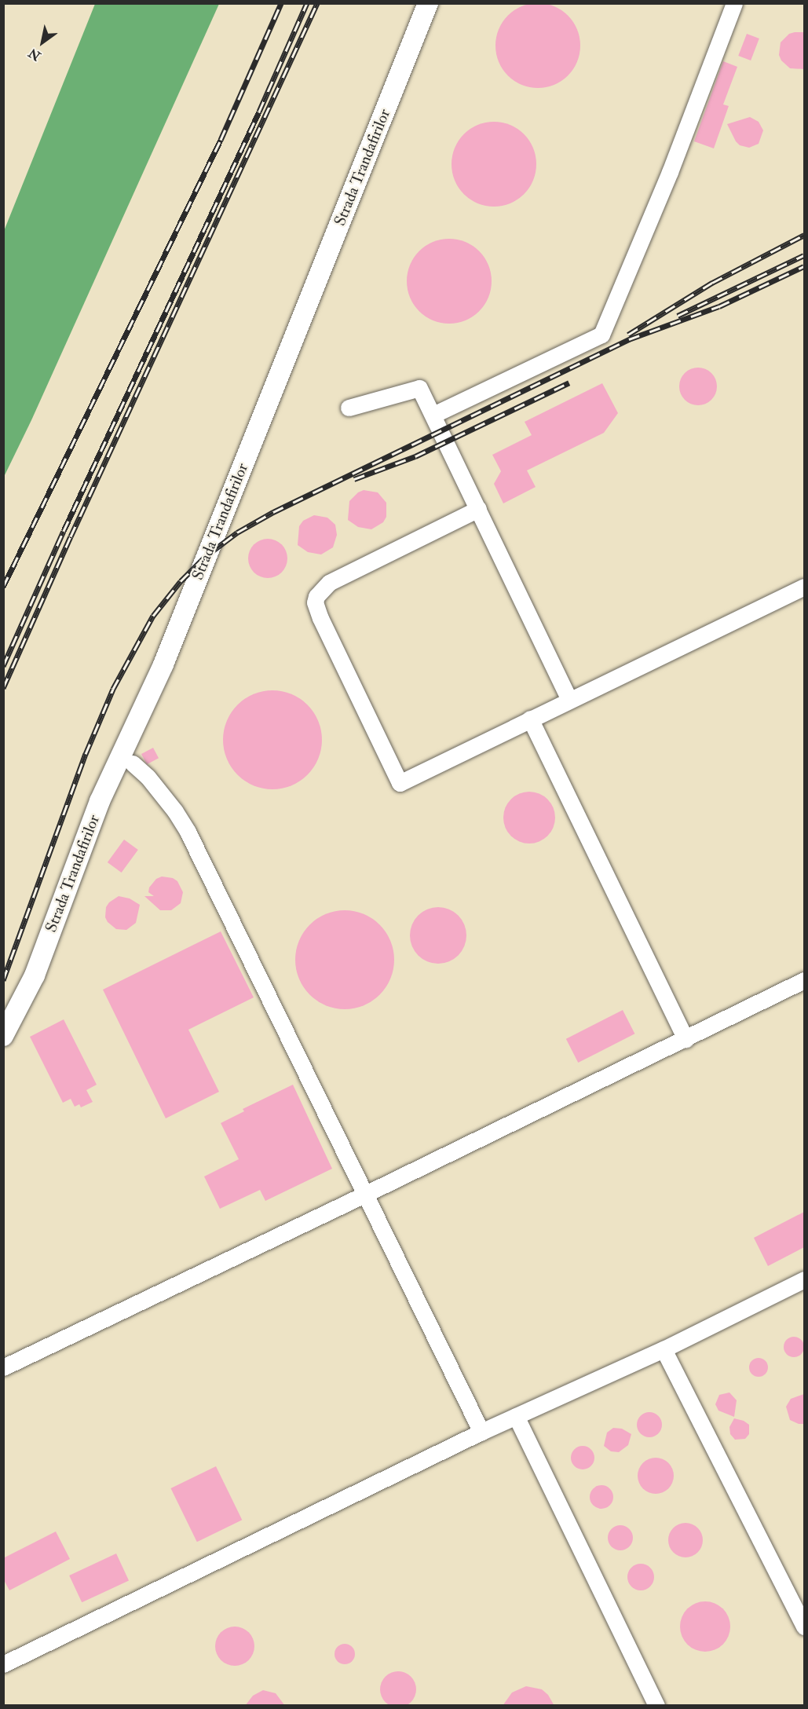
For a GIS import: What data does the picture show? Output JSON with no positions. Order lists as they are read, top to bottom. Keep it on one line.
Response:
{"streets":{"main road":["Strada Trandafirilor"]},"north":"bottom left"}
